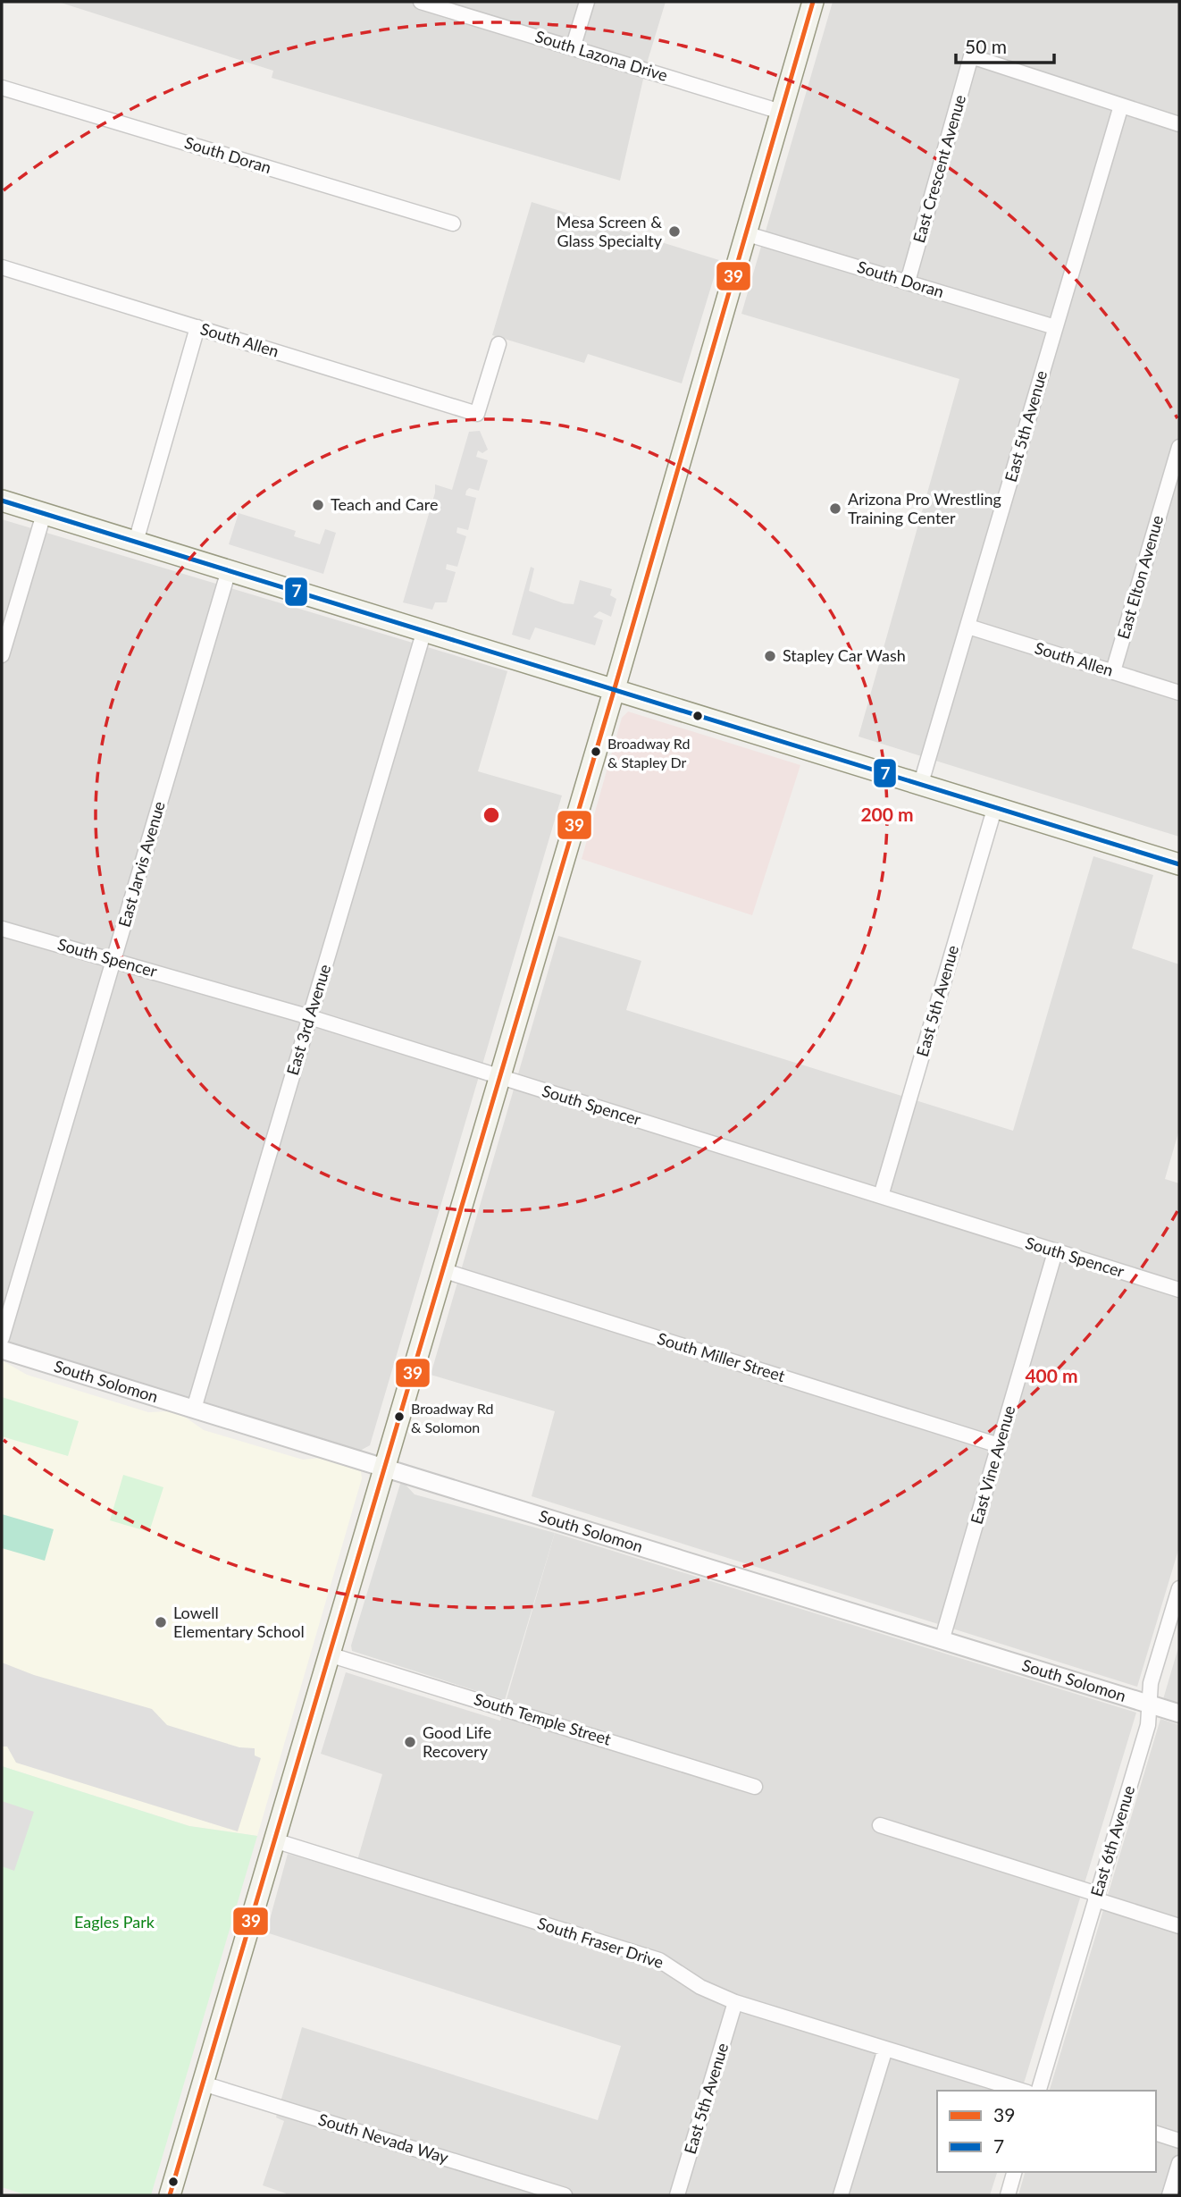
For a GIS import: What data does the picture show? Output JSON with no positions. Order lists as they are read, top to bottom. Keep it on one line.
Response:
{"streets":{"street":["South Lazona Drive","South Doran","East Crescent Avenue","South Allen","East 5th Avenue","East Elton Avenue","East Jarvis Avenue","South Spencer","East 3rd Avenue","South Miller Street","South Solomon","East Vine Avenue","South Temple Street","East 6th Avenue","South Fraser Drive","South Nevada Way"]},"crossings":[["South Doran","East Crescent Avenue"],["South Doran","East 5th Avenue"],["East Crescent Avenue","East 5th Avenue"],["South Allen","East 5th Avenue"],["South Allen","East Elton Avenue"],["East 5th Avenue","South Spencer"],["East 5th Avenue","South Fraser Drive"],["East Jarvis Avenue","South Spencer"],["South Spencer","East 3rd Avenue"],["South Spencer","East Vine Avenue"],["East 3rd Avenue","South Solomon"],["South Miller Street","East Vine Avenue"],["South Solomon","East Vine Avenue"],["South Solomon","East 6th Avenue"]],"parks":["Eagles Park"],"places":["Mesa Screen & Glass Specialty","Teach and Care","Arizona Pro Wrestling Training Center","Stapley Car Wash","Broadway Rd & Stapley Dr","Broadway Rd & Solomon","Lowell Elementary School","Good Life Recovery"],"lines":["transit line 39","transit line 7"],"legend":["39","7"],"scale_bar":"50 m","rings":["200 m","400 m"]}
